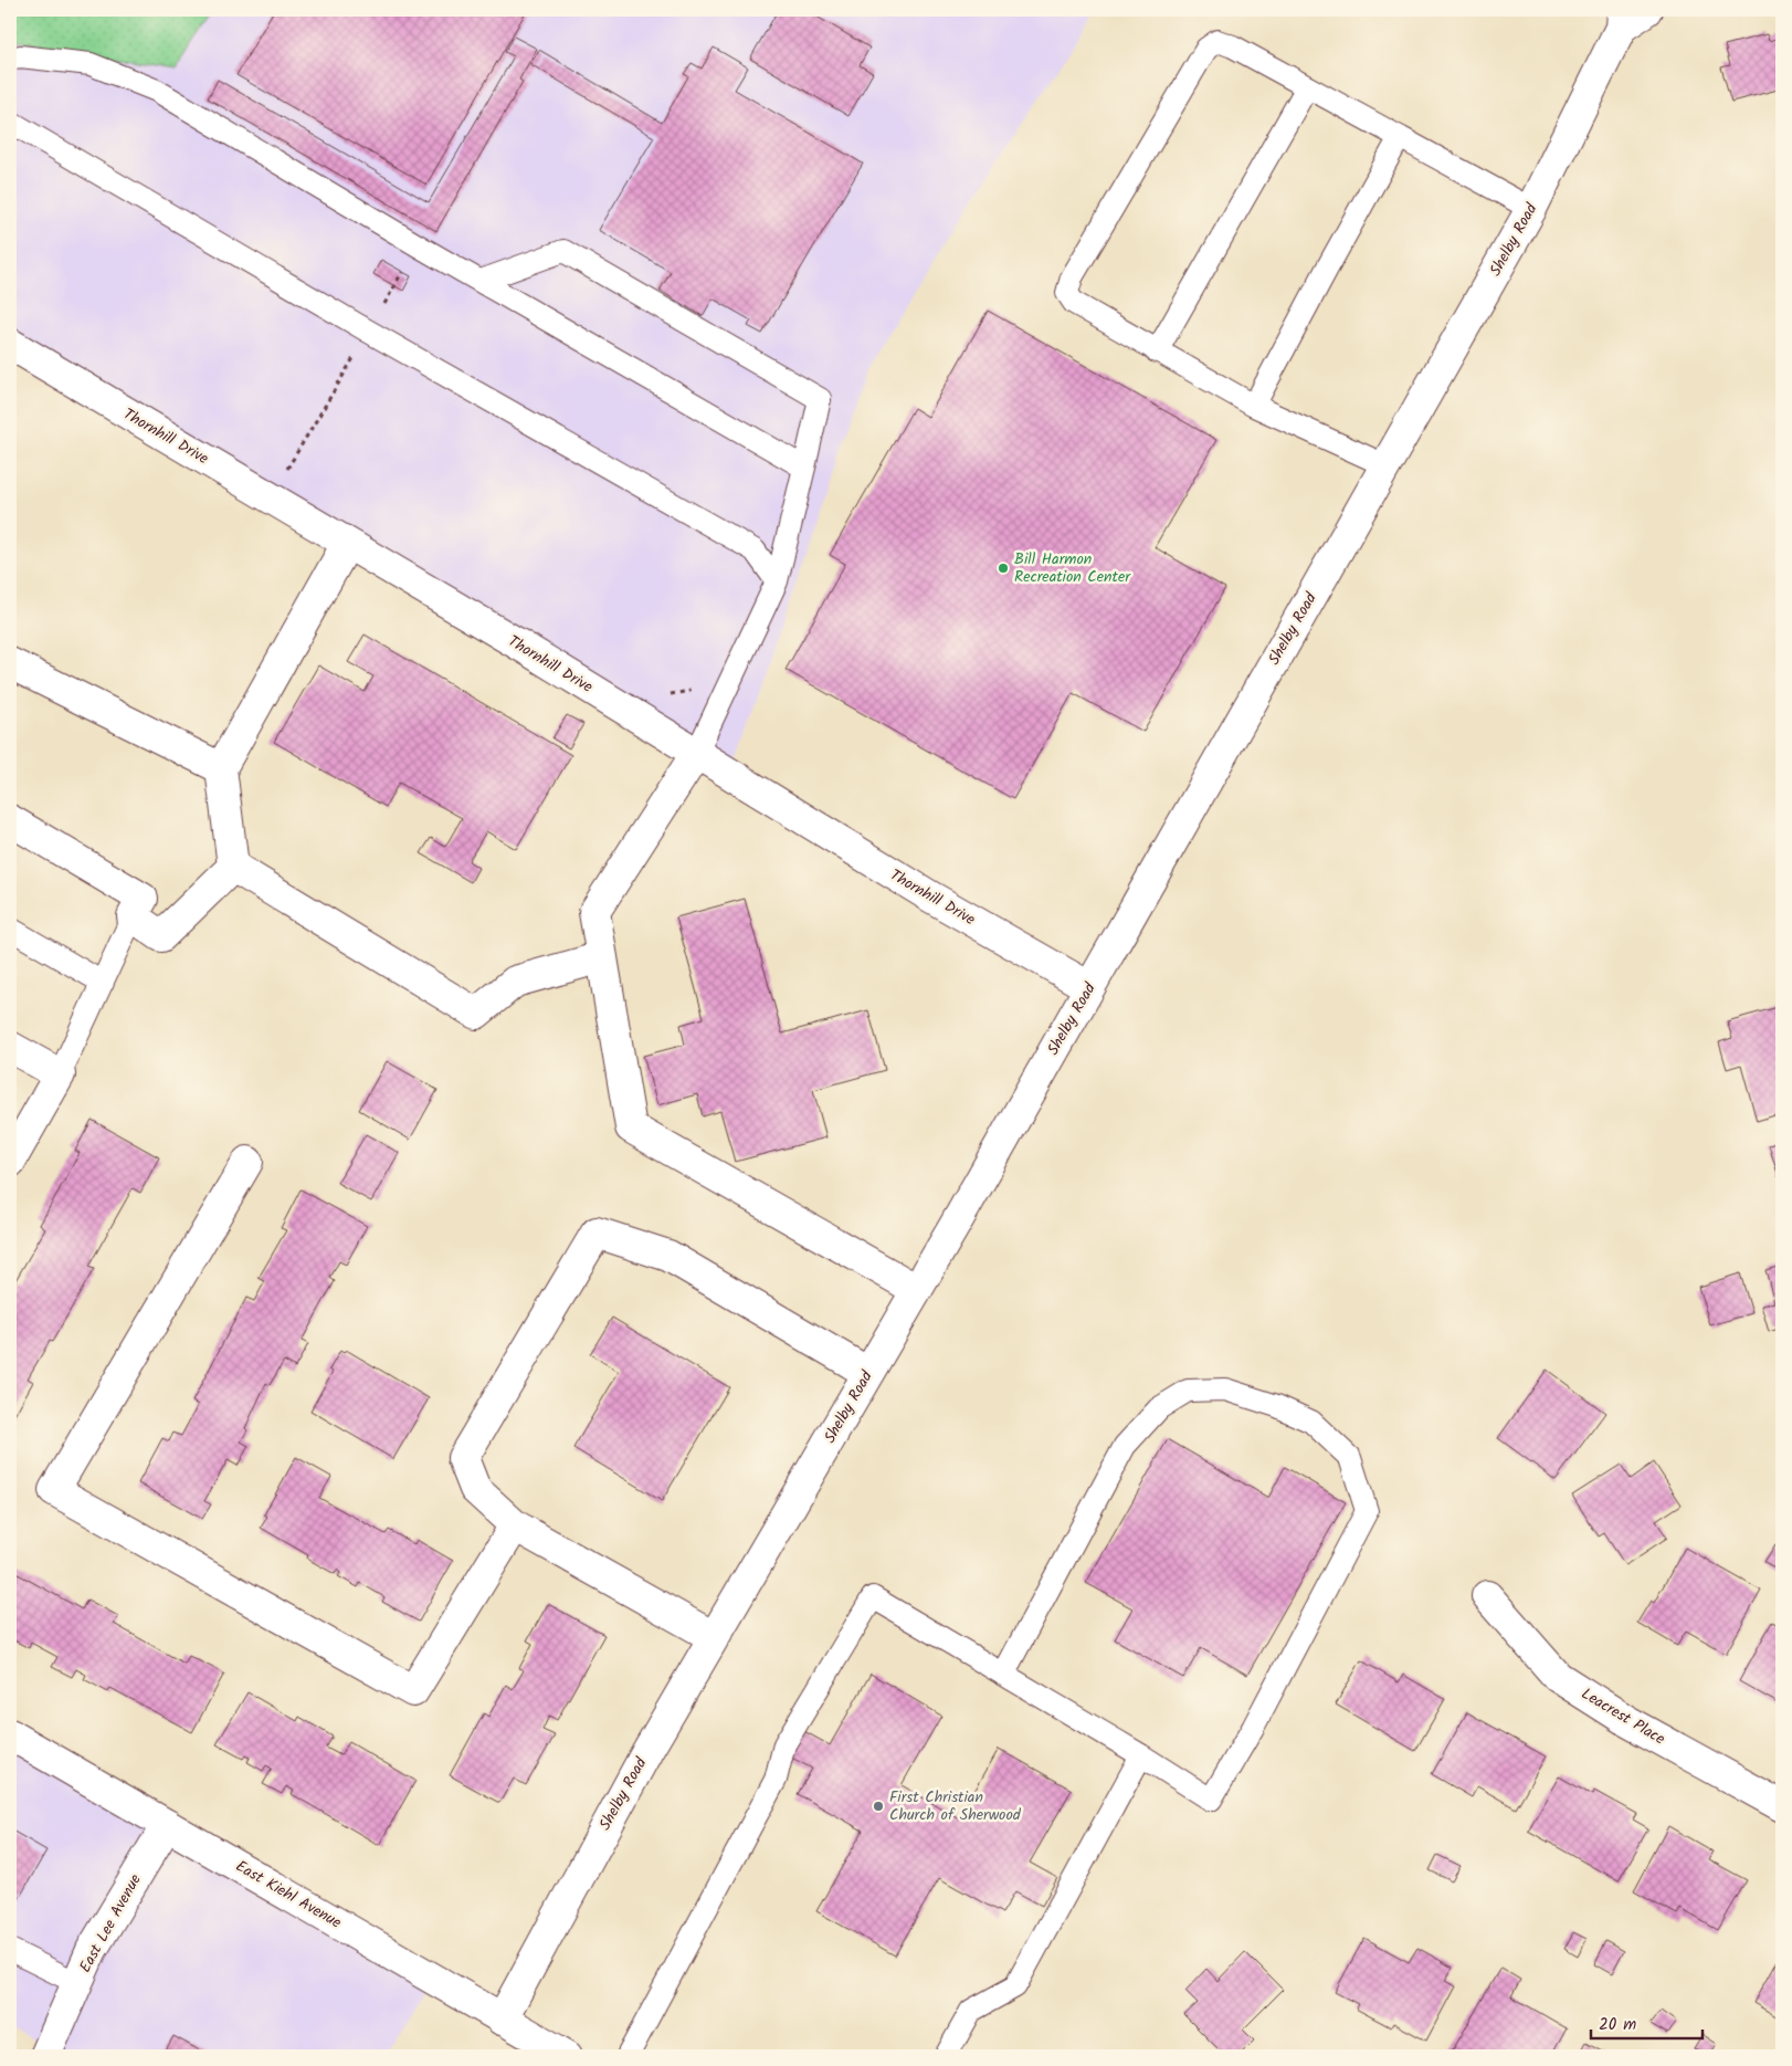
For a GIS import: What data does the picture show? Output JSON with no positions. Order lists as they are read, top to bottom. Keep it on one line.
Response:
{"streets":{"street":["Shelby Road","Thornhill Drive","Leacrest Place","East Kiehl Avenue","East Lee Avenue"]},"crossings":[["Shelby Road","Thornhill Drive"],["Shelby Road","East Kiehl Avenue"],["East Kiehl Avenue","East Lee Avenue"]],"places":["Bill Harmon Recreation Center","First Christian Church of Sherwood"],"scale_bar":"20 m"}
